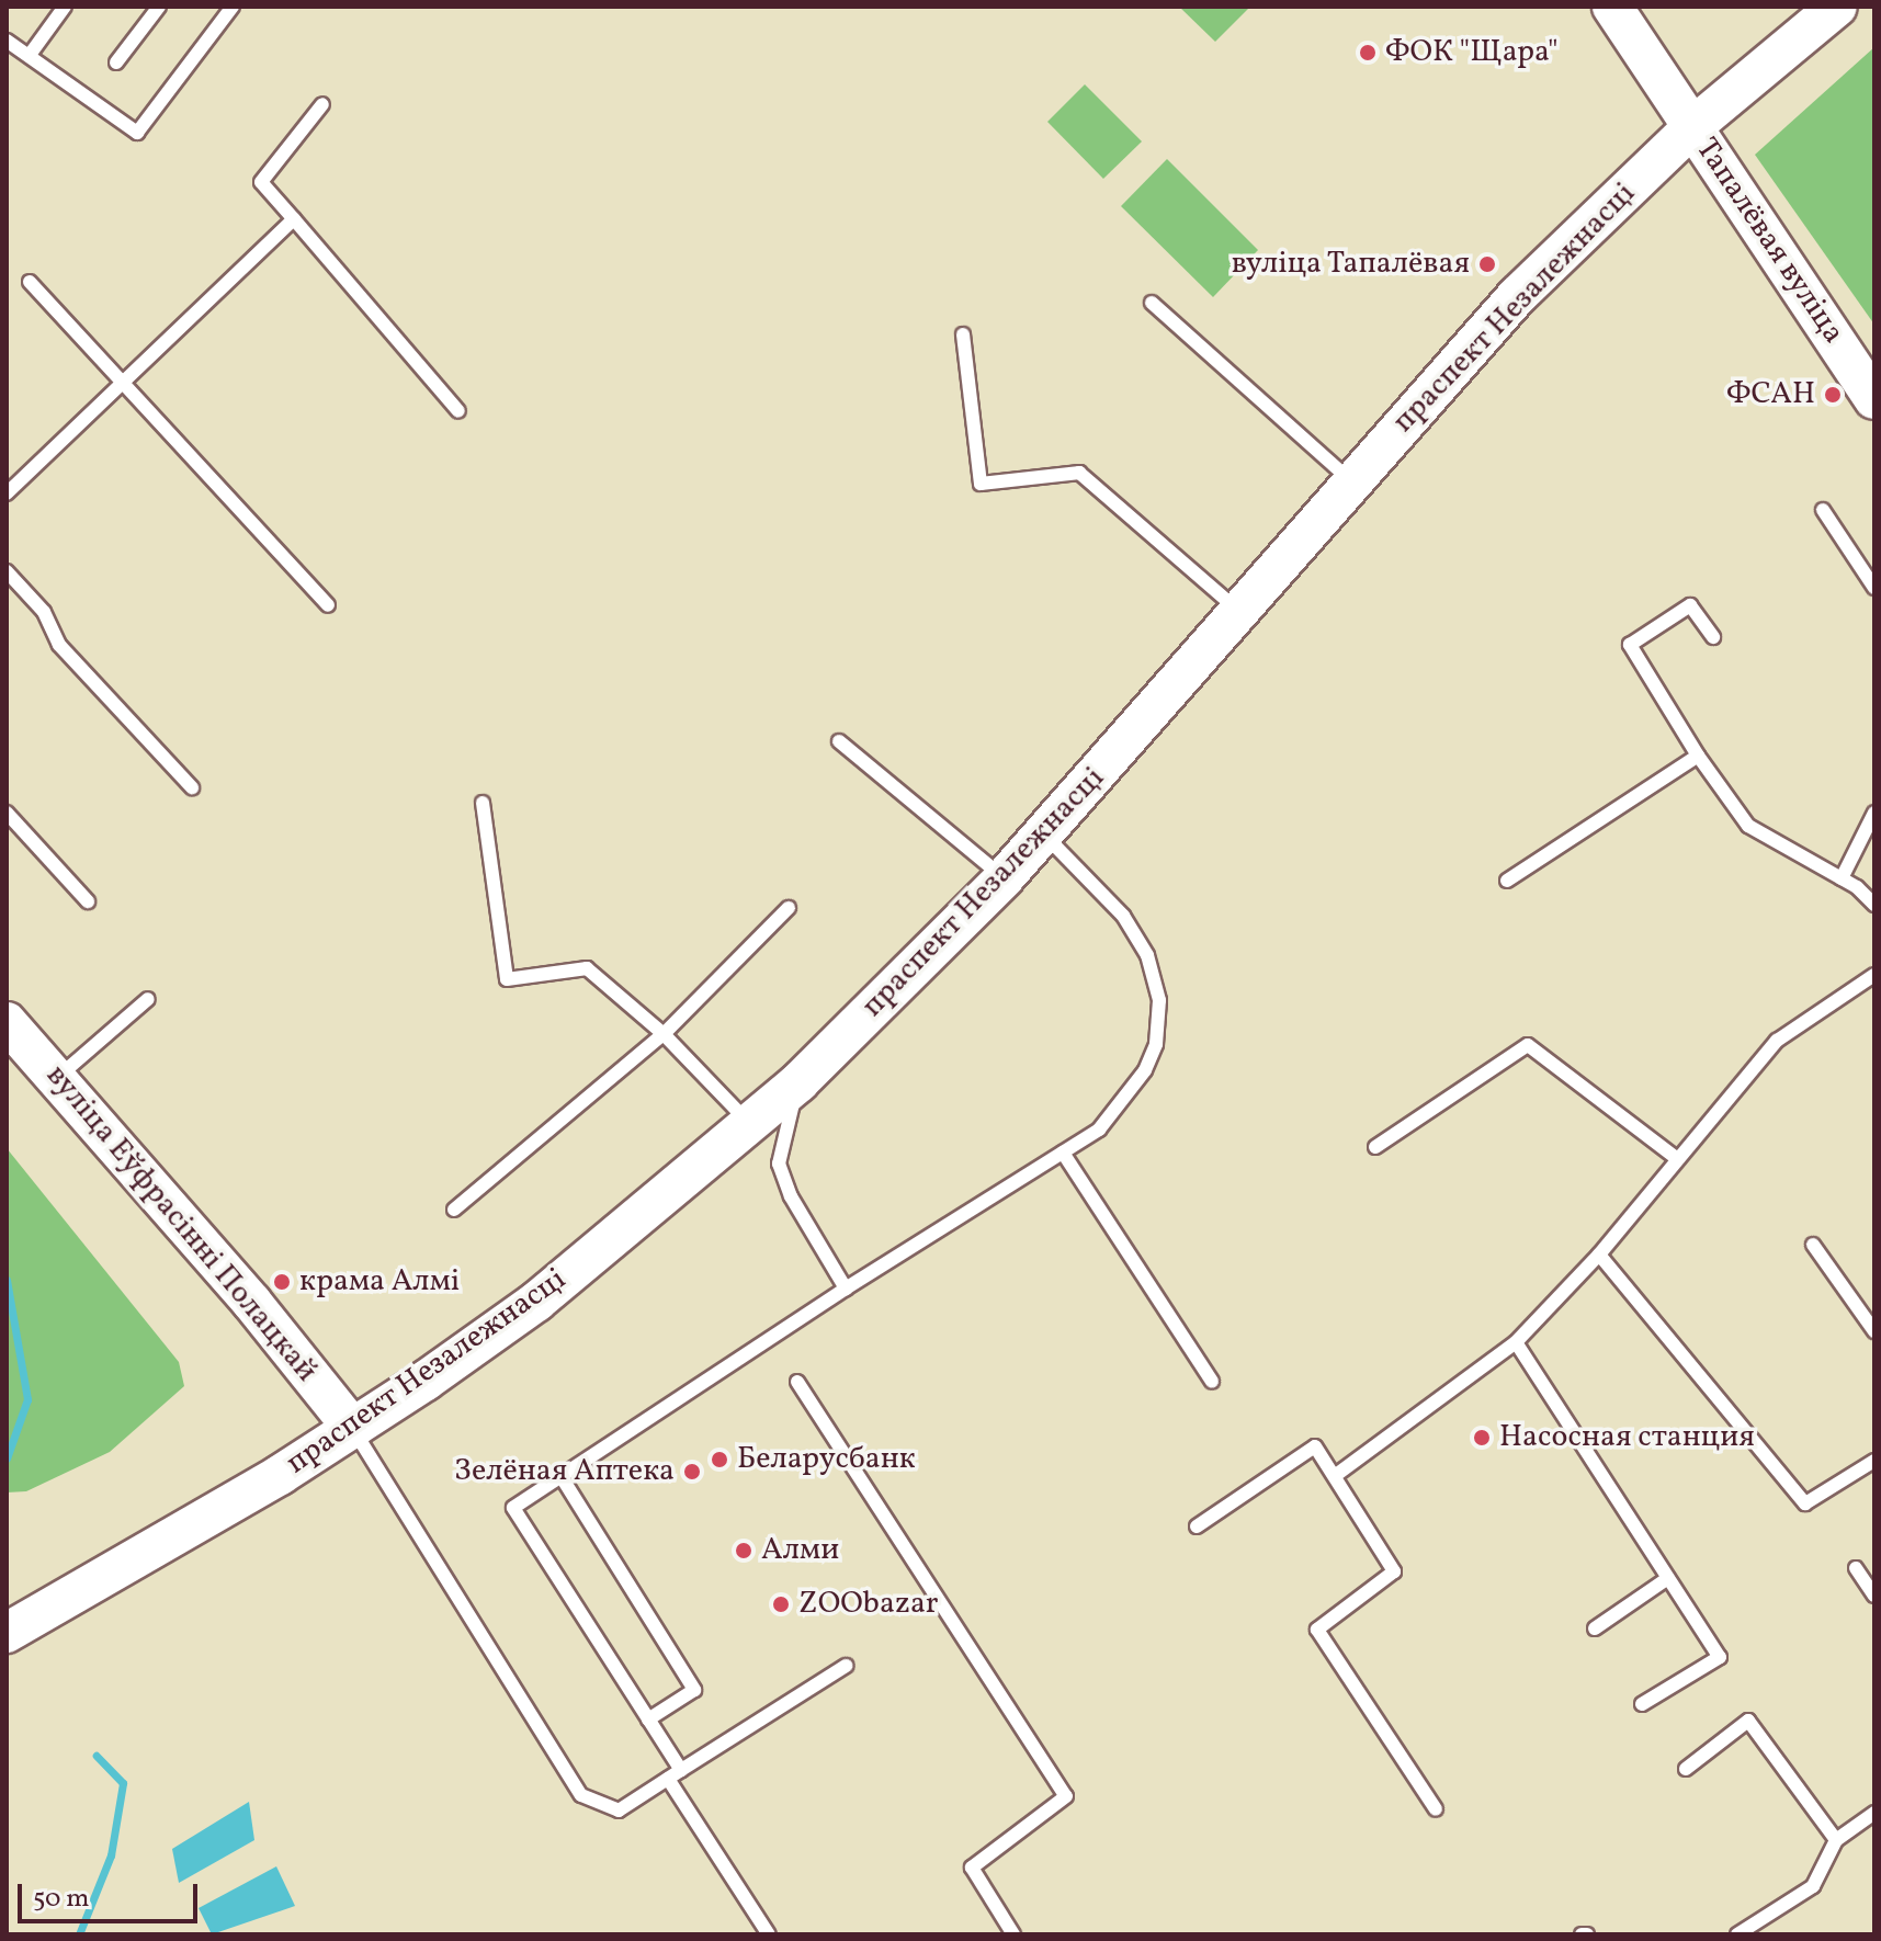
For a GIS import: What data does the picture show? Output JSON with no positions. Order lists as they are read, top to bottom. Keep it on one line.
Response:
{"streets":{"main road":["Тапалёвая вуліца","праспект Незалежнасці","вуліца Еўфрасінні Полацкай"]},"crossings":[["Тапалёвая вуліца","праспект Незалежнасці"],["праспект Незалежнасці","вуліца Еўфрасінні Полацкай"]],"places":["ФОК \"Щара\"","вуліца Тапалёвая","ФСАН","крама Алмі","Насосная станция","Беларусбанк","Зелёная Аптека","Алми","ZOObazar"],"scale_bar":"50 m"}
